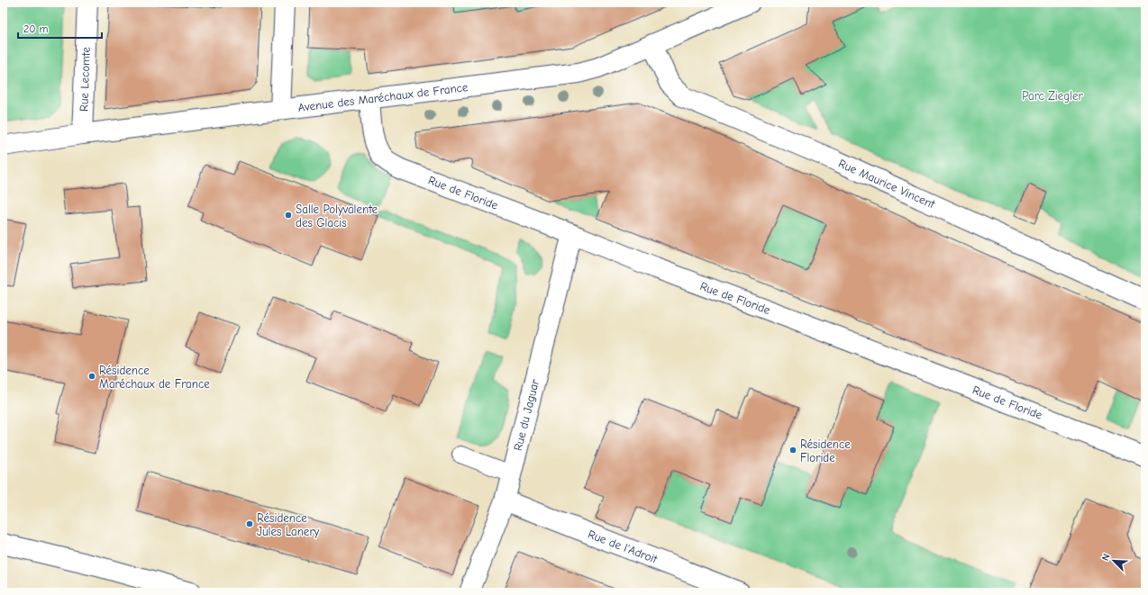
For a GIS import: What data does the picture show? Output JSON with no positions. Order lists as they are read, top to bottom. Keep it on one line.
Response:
{"streets":{"street":["Rue Lecomte","Avenue des Maréchaux de France","Rue Maurice Vincent","Rue de Floride","Rue du Jaguar","Rue de l'Adroit"]},"crossings":[["Rue Lecomte","Avenue des Maréchaux de France"],["Avenue des Maréchaux de France","Rue Maurice Vincent"],["Avenue des Maréchaux de France","Rue de Floride"],["Rue de Floride","Rue du Jaguar"],["Rue du Jaguar","Rue de l'Adroit"]],"parks":["Parc Ziegler"],"places":["Salle Polyvalente des Glacis","Résidence Maréchaux de France","Résidence Floride","Résidence Jules Lanery"],"scale_bar":"20 m","north":"top left"}
